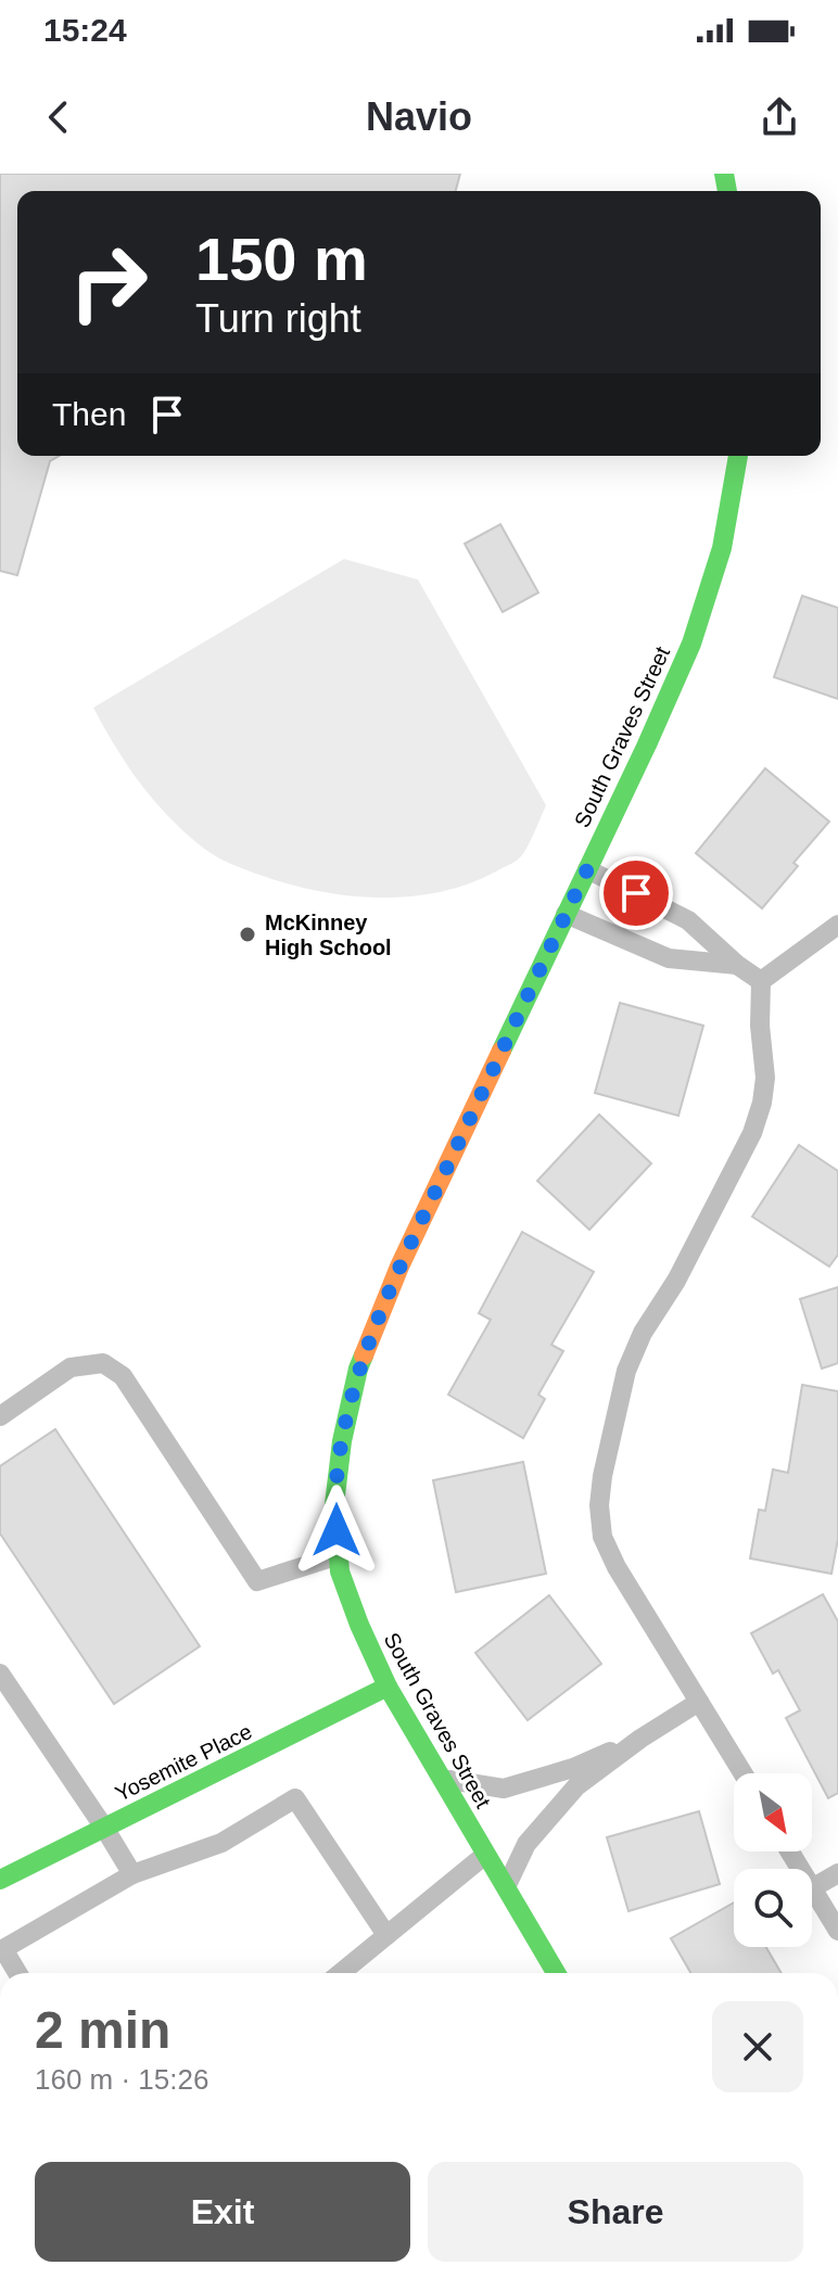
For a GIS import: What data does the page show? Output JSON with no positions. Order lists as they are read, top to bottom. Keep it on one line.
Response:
{"streets":{"street":["South Graves Street","Yosemite Place"]},"crossings":[["South Graves Street","Yosemite Place"]],"places":["McKinney High School"],"north":"bottom right","page":{"status":"15:24","header":"Navio","turn":["150 m","Turn right"],"then":"Then","heading":["2 min","160 m · 15:26"],"buttons":["Exit","Share"]}}
